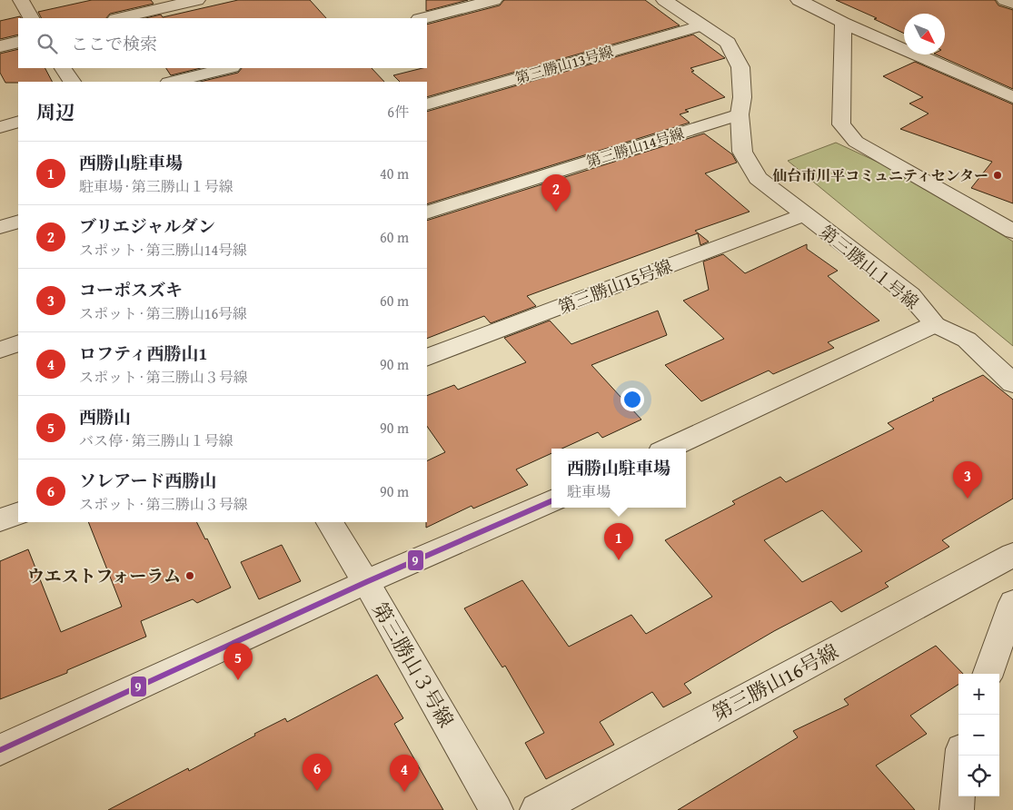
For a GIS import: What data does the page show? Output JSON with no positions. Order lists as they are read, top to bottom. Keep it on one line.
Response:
{"streets":{"street":["第三勝山13号線","第三勝山14号線","第三勝山１号線","第三勝山15号線","第三勝山３号線","第三勝山16号線"]},"crossings":[["第三勝山13号線","第三勝山１号線"],["第三勝山14号線","第三勝山１号線"],["第三勝山１号線","第三勝山15号線"]],"places":["仙台市川平コミュニティセンター","ウエストフォーラム"],"lines":["transit line 9"],"north":"bottom right","page":{"search":"ここで検索","heading":["周辺","6件"],"list":[{"mark":"1","name":"西勝山駐車場","note":"駐車場 · 第三勝山１号線","value":"40 m"},{"mark":"2","name":"ブリエジャルダン","note":"スポット · 第三勝山14号線","value":"60 m"},{"mark":"3","name":"コーポスズキ","note":"スポット · 第三勝山16号線","value":"60 m"},{"mark":"4","name":"ロフティ西勝山1","note":"スポット · 第三勝山３号線","value":"90 m"},{"mark":"5","name":"西勝山","note":"バス停 · 第三勝山１号線","value":"90 m"},{"mark":"6","name":"ソレアード西勝山","note":"スポット · 第三勝山３号線","value":"90 m"}],"pins":["2","3","1","5","6","4"],"popup":["西勝山駐車場","駐車場"],"map_buttons":["+","−"]}}
